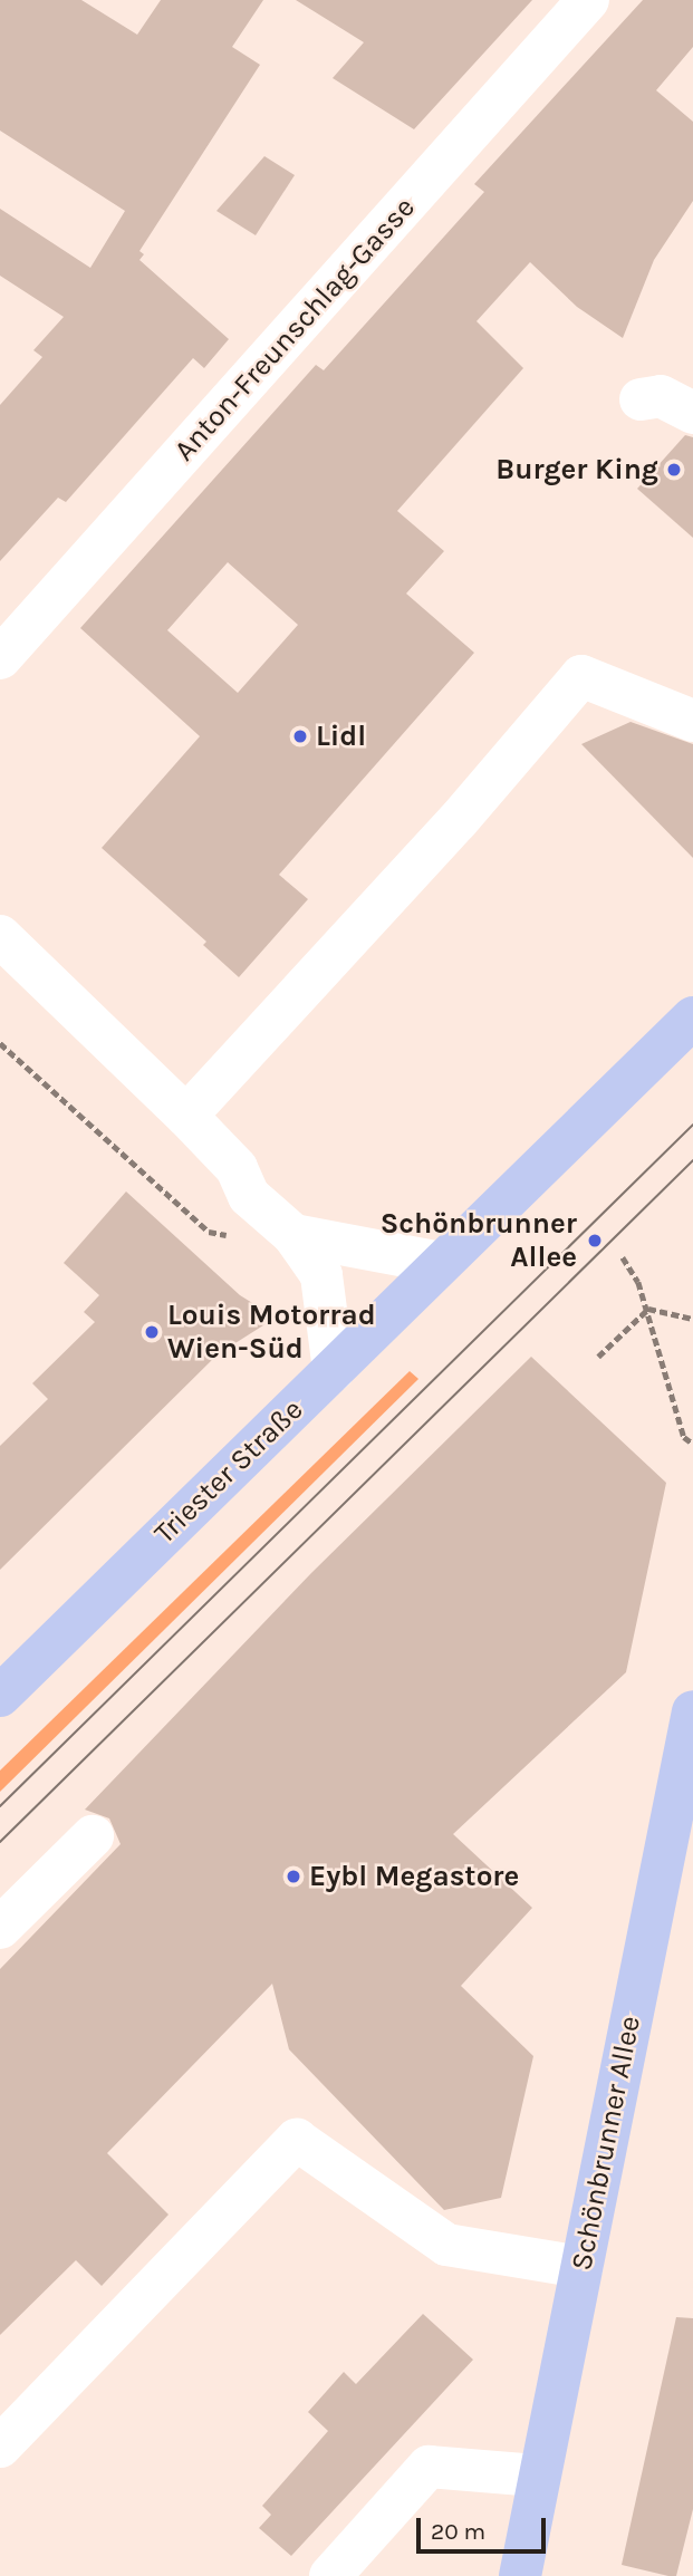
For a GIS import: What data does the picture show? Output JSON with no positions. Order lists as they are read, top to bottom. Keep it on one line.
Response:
{"streets":{"main road":["Triester Straße","Schönbrunner Allee"],"street":["Anton-Freunschlag-Gasse"]},"places":["Burger King","Lidl","Schönbrunner Allee","Louis Motorrad Wien-Süd","Eybl Megastore"],"scale_bar":"20 m"}
